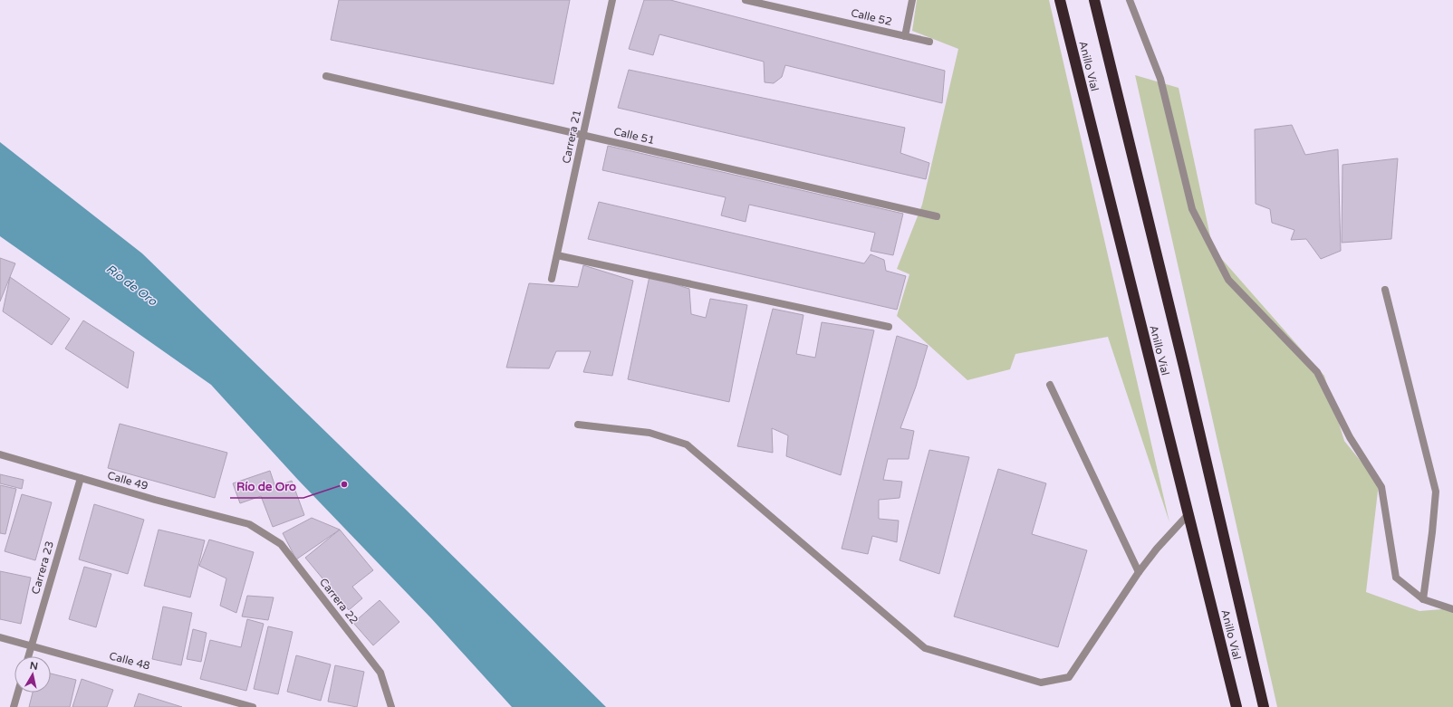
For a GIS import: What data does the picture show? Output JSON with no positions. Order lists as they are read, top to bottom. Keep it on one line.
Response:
{"streets":{"highway":["Anillo Víal"],"street":["Calle 52","Calle 51","Carrera 21","Calle 49","Carrera 23","Carrera 22","Calle 48"]},"crossings":[["Calle 51","Carrera 21"],["Calle 49","Carrera 23"],["Calle 49","Carrera 22"],["Carrera 23","Calle 48"]],"water":["Río de Oro"],"places":["Río de Oro"],"north":"top"}
